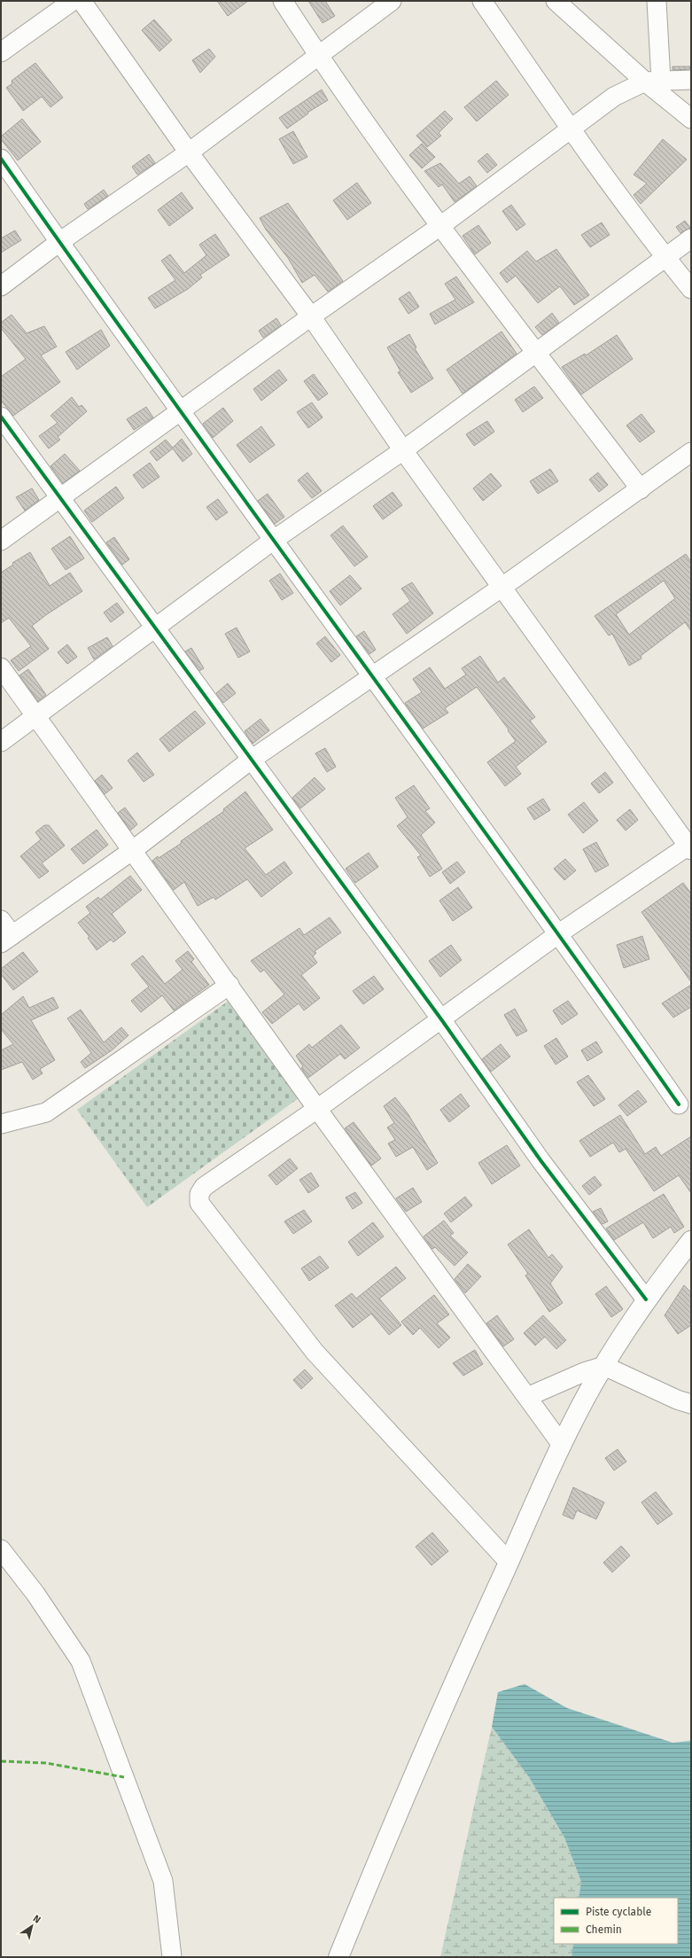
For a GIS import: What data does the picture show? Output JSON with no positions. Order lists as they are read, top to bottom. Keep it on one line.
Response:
{"legend":["Piste cyclable","Chemin"],"north":"top right"}
